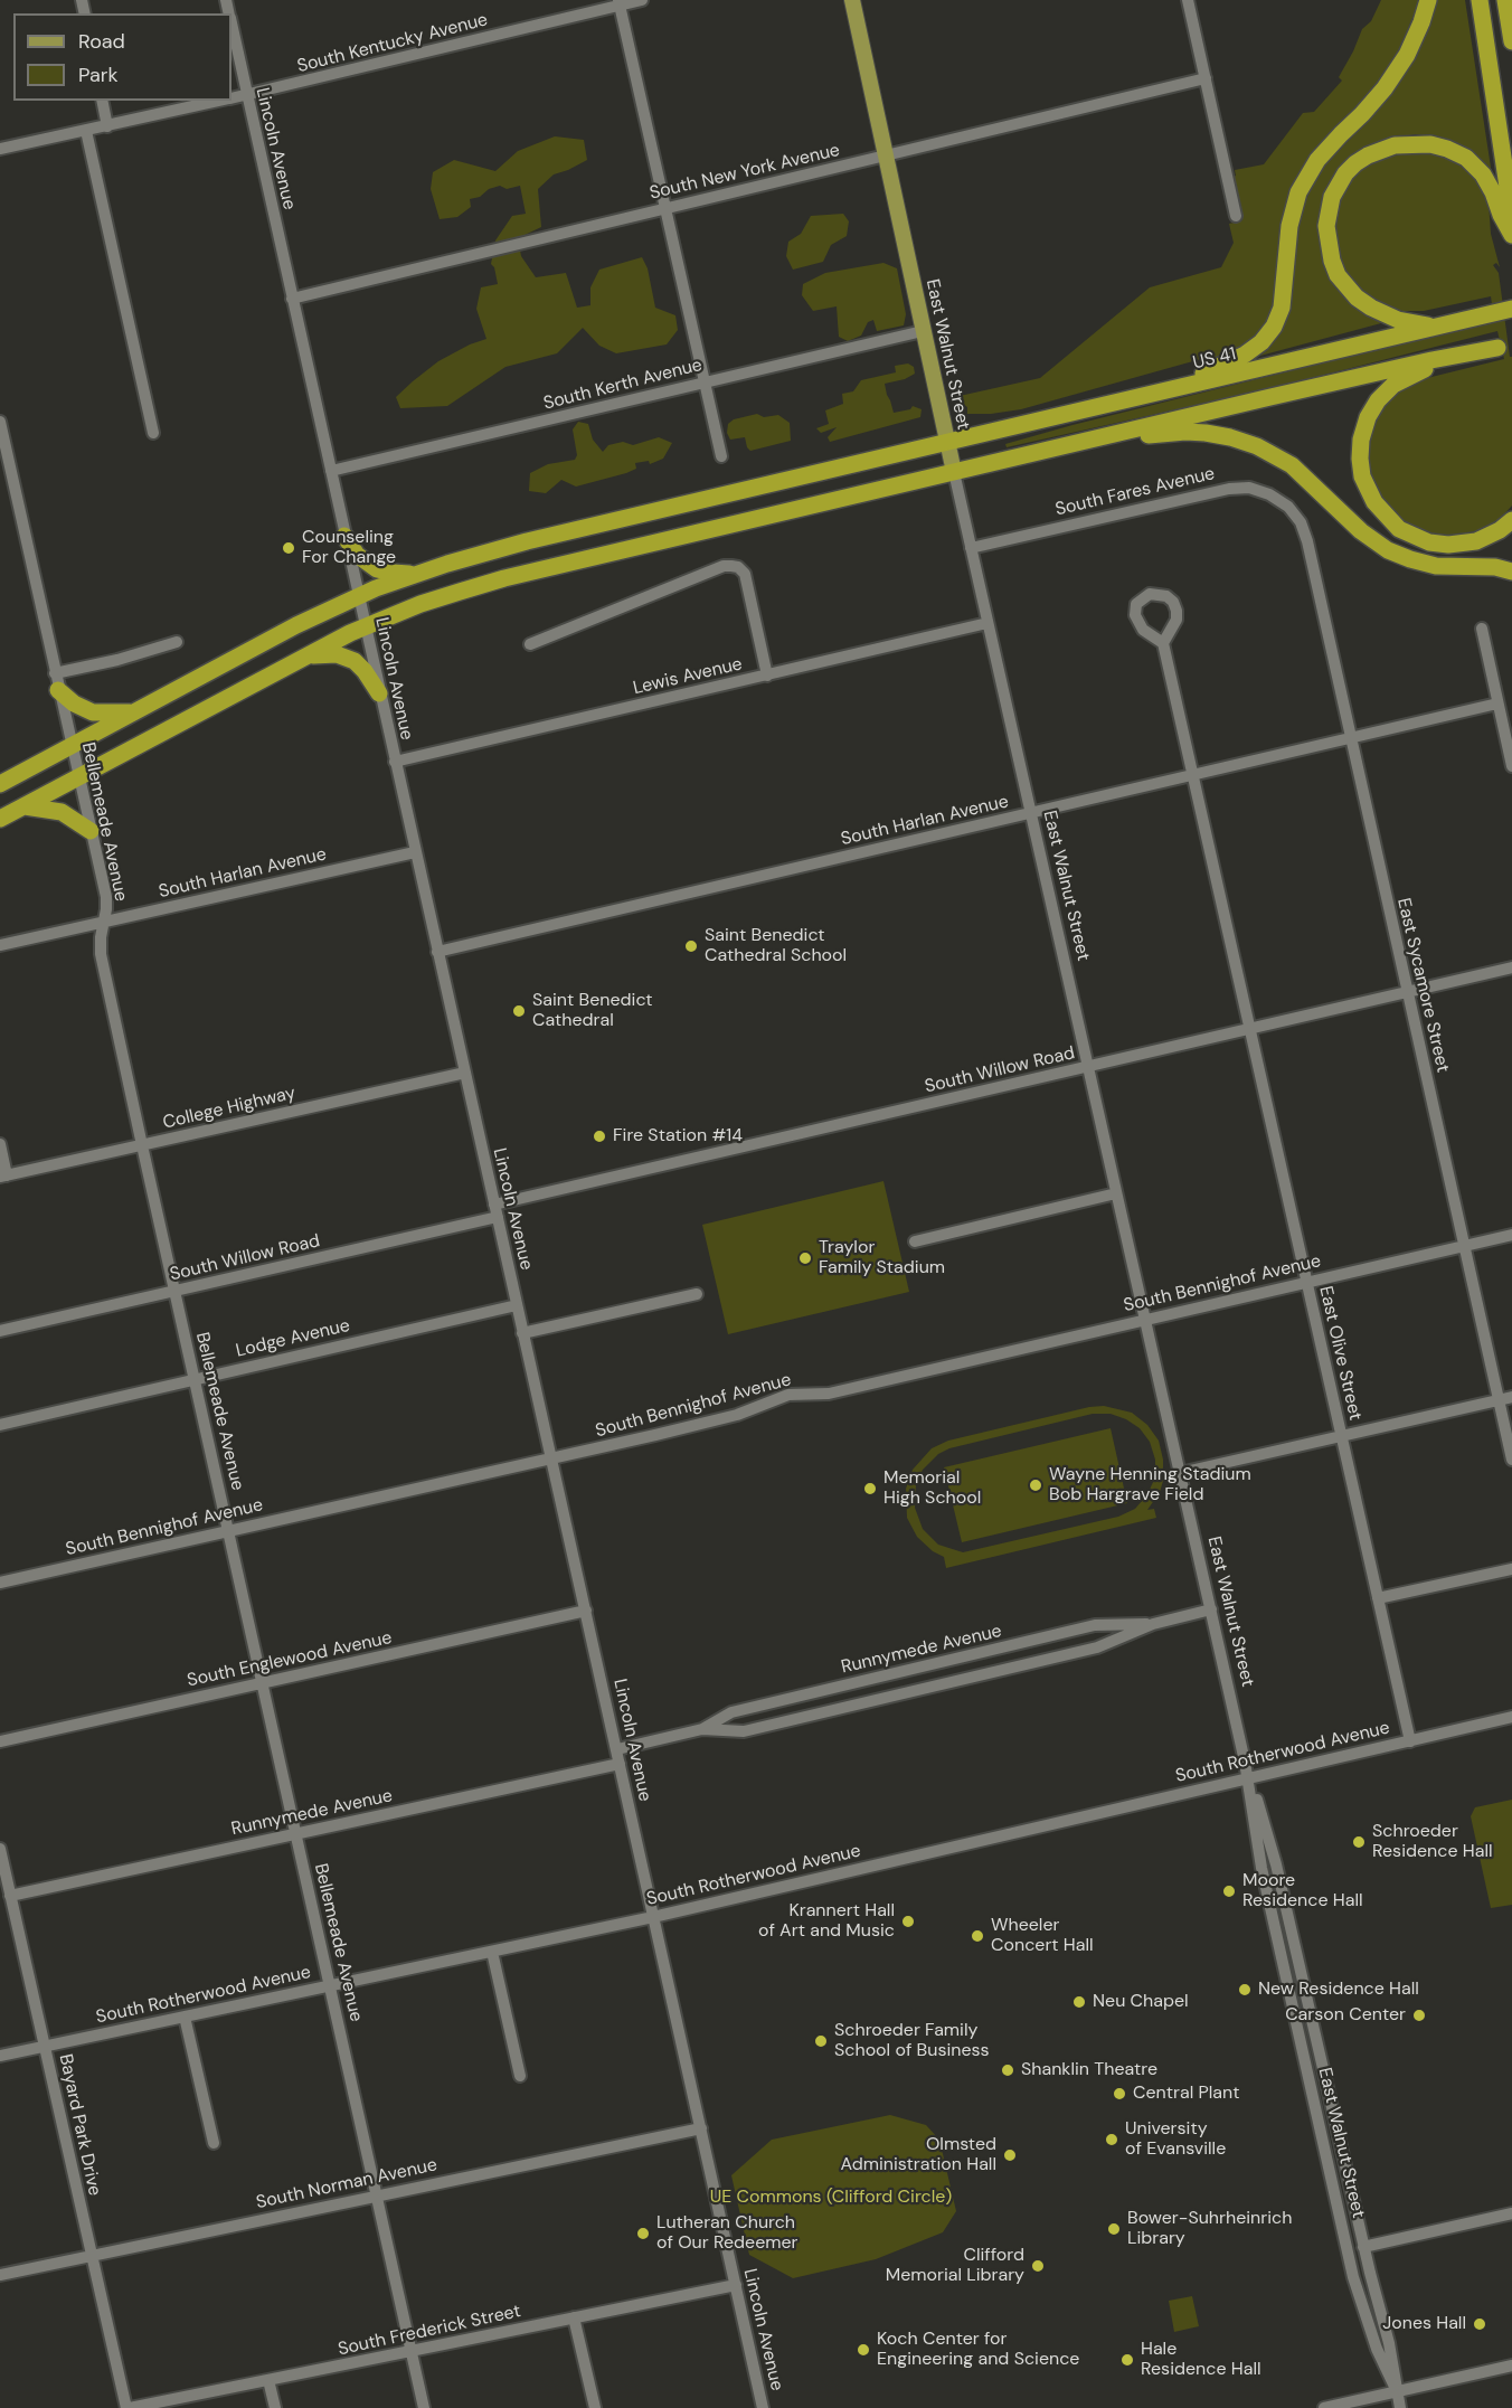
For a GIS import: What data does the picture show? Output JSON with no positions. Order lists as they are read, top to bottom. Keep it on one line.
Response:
{"streets":{"highway":["US 41"],"main road":["East Walnut Street"],"street":["South Kentucky Avenue","Lincoln Avenue","South New York Avenue","South Kerth Avenue","South Fares Avenue","Lewis Avenue","South Harlan Avenue","Bellemeade Avenue","East Sycamore Street","South Willow Road","College Highway","South Bennighof Avenue","Lodge Avenue","East Olive Street","Runnymede Avenue","South Englewood Avenue","South Rotherwood Avenue","Bayard Park Drive","South Norman Avenue","South Frederick Street"]},"crossings":[["South Kentucky Avenue","Lincoln Avenue"],["Lincoln Avenue","South New York Avenue"],["Lincoln Avenue","US 41"],["Lincoln Avenue","South Kerth Avenue"],["Lincoln Avenue","Lewis Avenue"],["Lincoln Avenue","South Harlan Avenue"],["Lincoln Avenue","South Willow Road"],["Lincoln Avenue","College Highway"],["Lincoln Avenue","South Bennighof Avenue"],["Lincoln Avenue","Lodge Avenue"],["Lincoln Avenue","Runnymede Avenue"],["Lincoln Avenue","South Englewood Avenue"],["Lincoln Avenue","South Rotherwood Avenue"],["Lincoln Avenue","South Norman Avenue"],["Lincoln Avenue","South Frederick Street"],["South New York Avenue","East Walnut Street"],["East Walnut Street","US 41"],["East Walnut Street","South Kerth Avenue"],["East Walnut Street","South Fares Avenue"],["East Walnut Street","Lewis Avenue"],["East Walnut Street","South Harlan Avenue"],["East Walnut Street","South Willow Road"],["East Walnut Street","South Bennighof Avenue"],["East Walnut Street","Runnymede Avenue"],["East Walnut Street","South Rotherwood Avenue"],["US 41","Bellemeade Avenue"],["South Fares Avenue","East Sycamore Street"],["South Harlan Avenue","Bellemeade Avenue"],["South Harlan Avenue","East Sycamore Street"],["South Harlan Avenue","East Olive Street"],["Bellemeade Avenue","South Willow Road"],["Bellemeade Avenue","College Highway"],["Bellemeade Avenue","South Bennighof Avenue"],["Bellemeade Avenue","Lodge Avenue"],["Bellemeade Avenue","Runnymede Avenue"],["Bellemeade Avenue","South Englewood Avenue"],["Bellemeade Avenue","South Rotherwood Avenue"],["Bellemeade Avenue","South Norman Avenue"],["Bellemeade Avenue","South Frederick Street"],["East Sycamore Street","South Willow Road"],["East Sycamore Street","South Bennighof Avenue"],["South Willow Road","East Olive Street"],["South Bennighof Avenue","East Olive Street"],["East Olive Street","South Rotherwood Avenue"],["Runnymede Avenue","Bayard Park Drive"],["South Rotherwood Avenue","Bayard Park Drive"],["Bayard Park Drive","South Norman Avenue"],["Bayard Park Drive","South Frederick Street"]],"parks":["UE Commons (Clifford Circle)"],"places":["Counseling For Change","Saint Benedict Cathedral School","Saint Benedict Cathedral","Fire Station #14","Traylor Family Stadium","Wayne Henning Stadium Bob Hargrave Field","Memorial High School","Schroeder Residence Hall","Moore Residence Hall","Krannert Hall of Art and Music","Wheeler Concert Hall","New Residence Hall","Neu Chapel","Carson Center","Schroeder Family School of Business","Shanklin Theatre","Central Plant","University of Evansville","Olmsted Administration Hall","Bower-Suhrheinrich Library","Lutheran Church of Our Redeemer","Clifford Memorial Library","Jones Hall","Koch Center for Engineering and Science","Hale Residence Hall"],"legend":["Road","Park"]}
